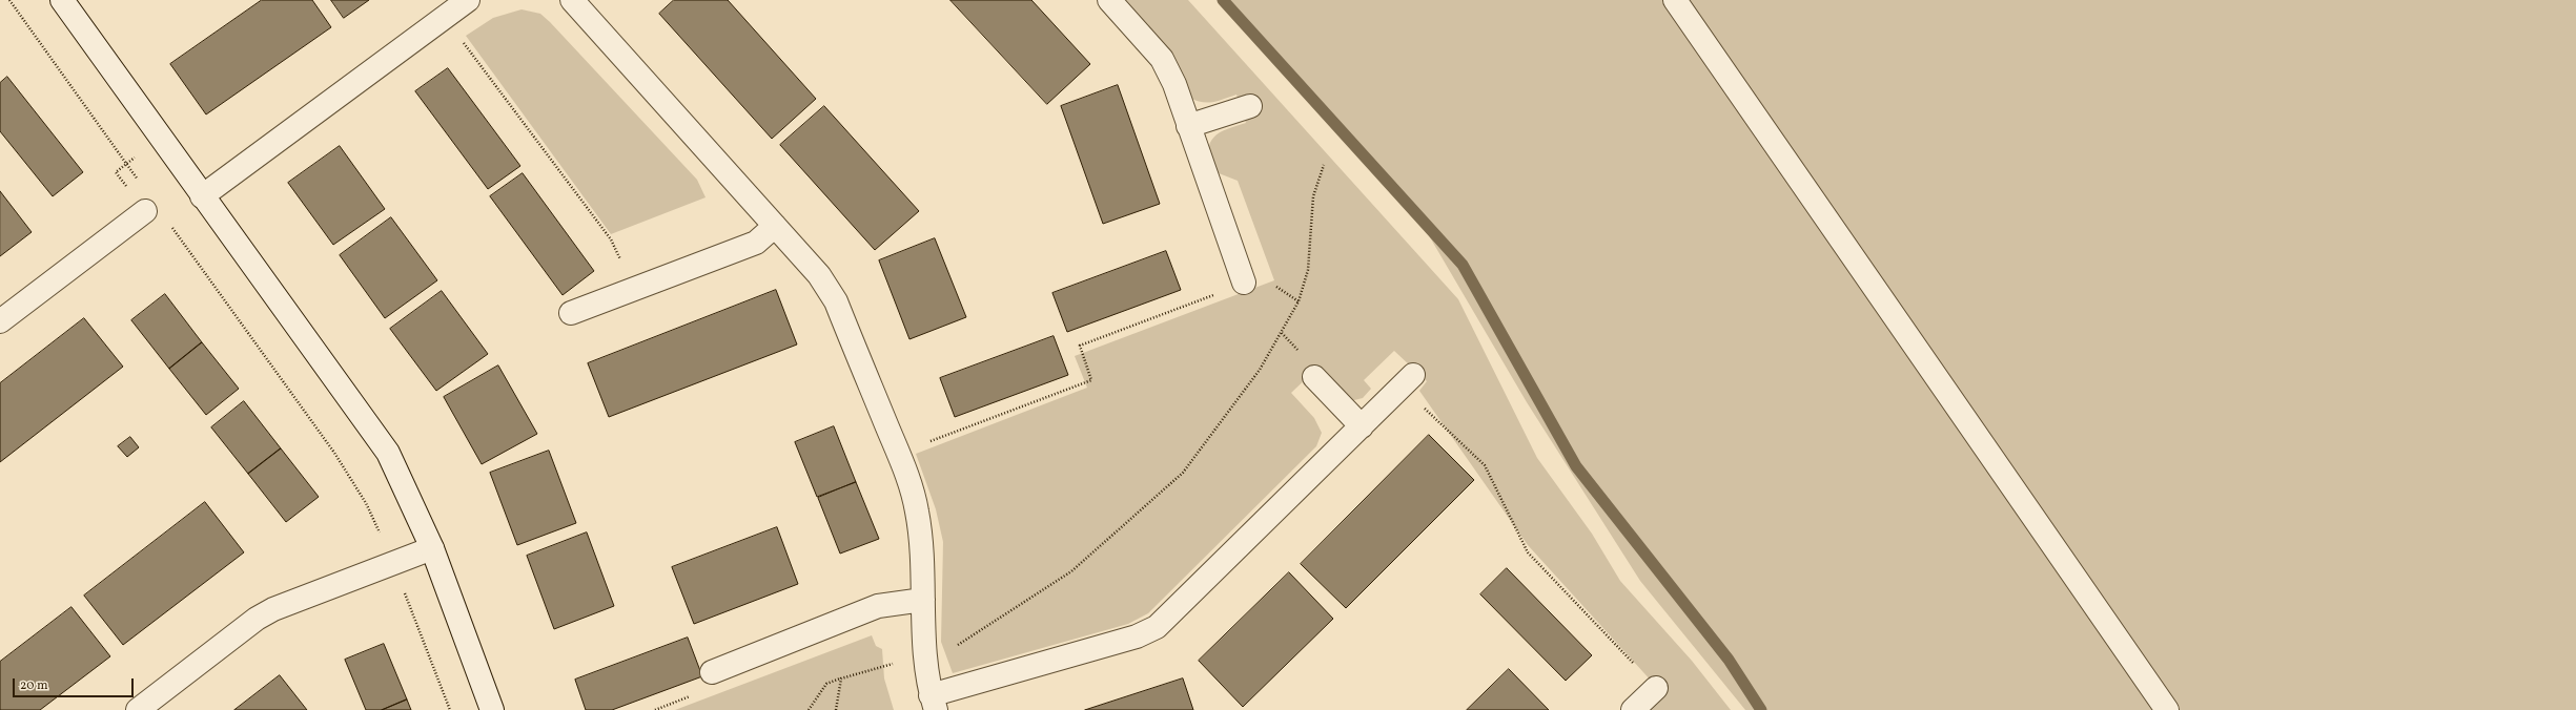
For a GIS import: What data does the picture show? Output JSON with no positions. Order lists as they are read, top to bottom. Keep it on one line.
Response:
{"scale_bar":"20 m"}
